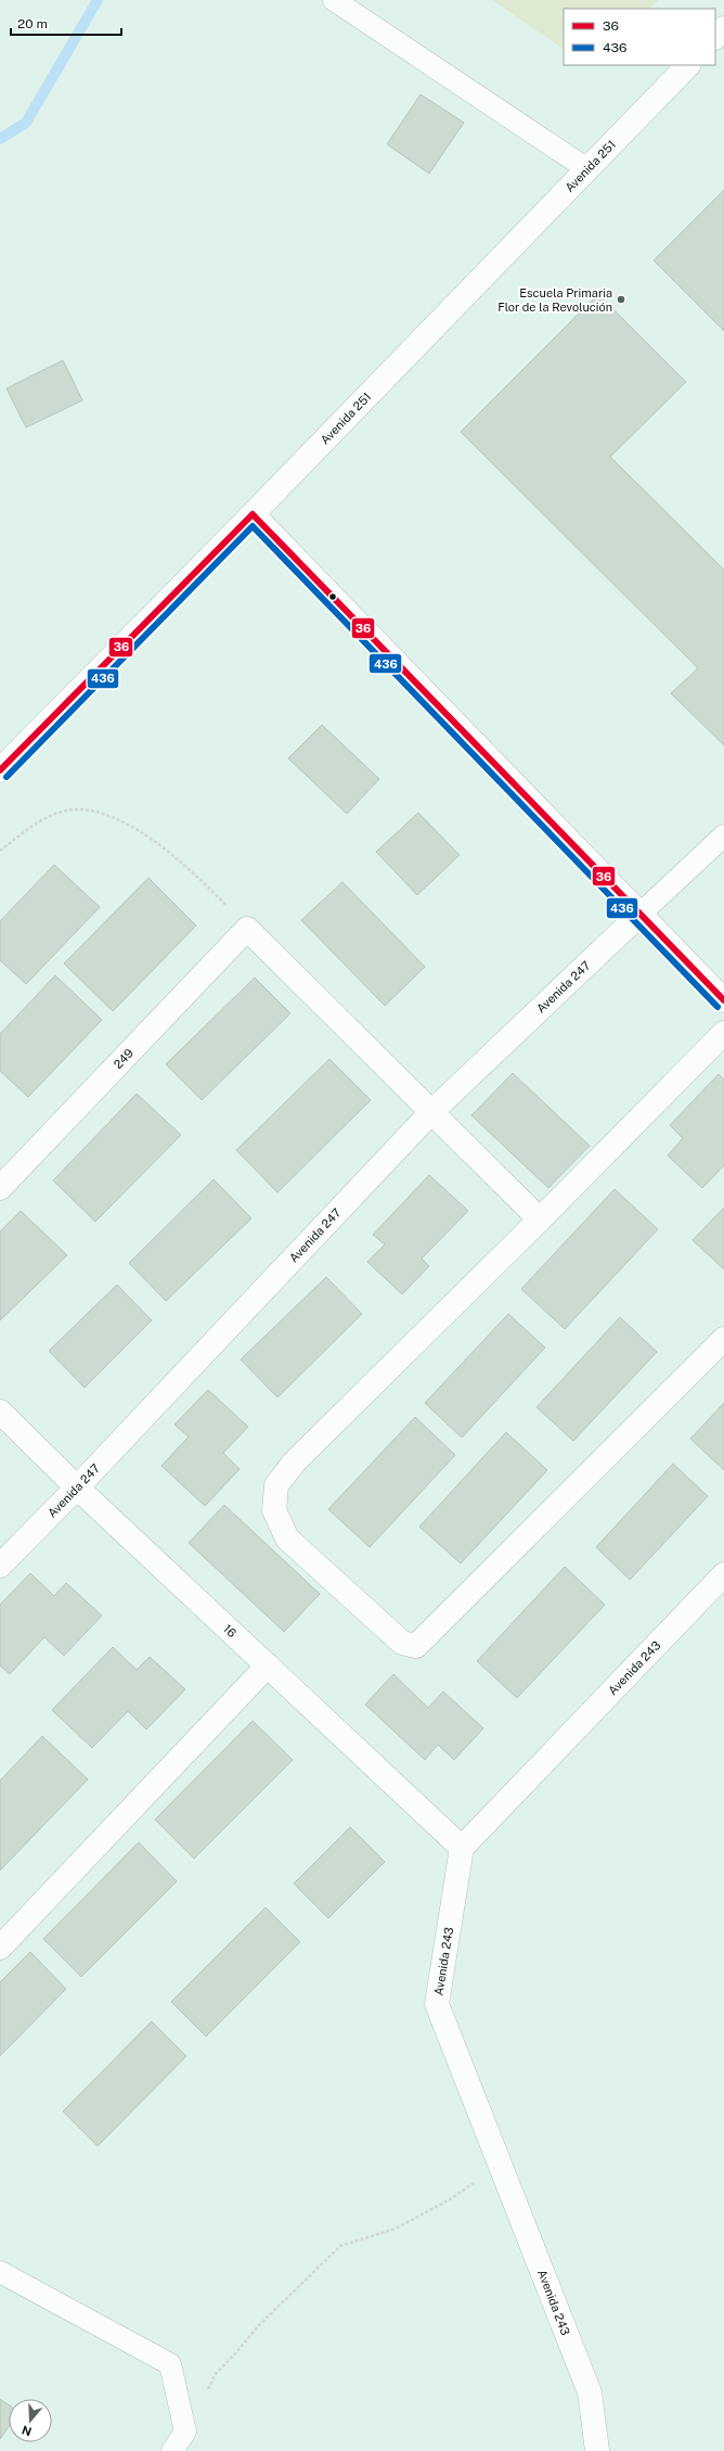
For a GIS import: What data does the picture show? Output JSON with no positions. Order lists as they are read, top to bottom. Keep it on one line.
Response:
{"streets":{"street":["Avenida 251","Avenida 247","249","16","Avenida 243"]},"crossings":[["Avenida 247","16"],["16","Avenida 243"]],"places":["Escuela Primaria Flor de la Revolución"],"lines":["transit line 36","transit line 436"],"legend":["36","436"],"scale_bar":"20 m","north":"bottom"}
